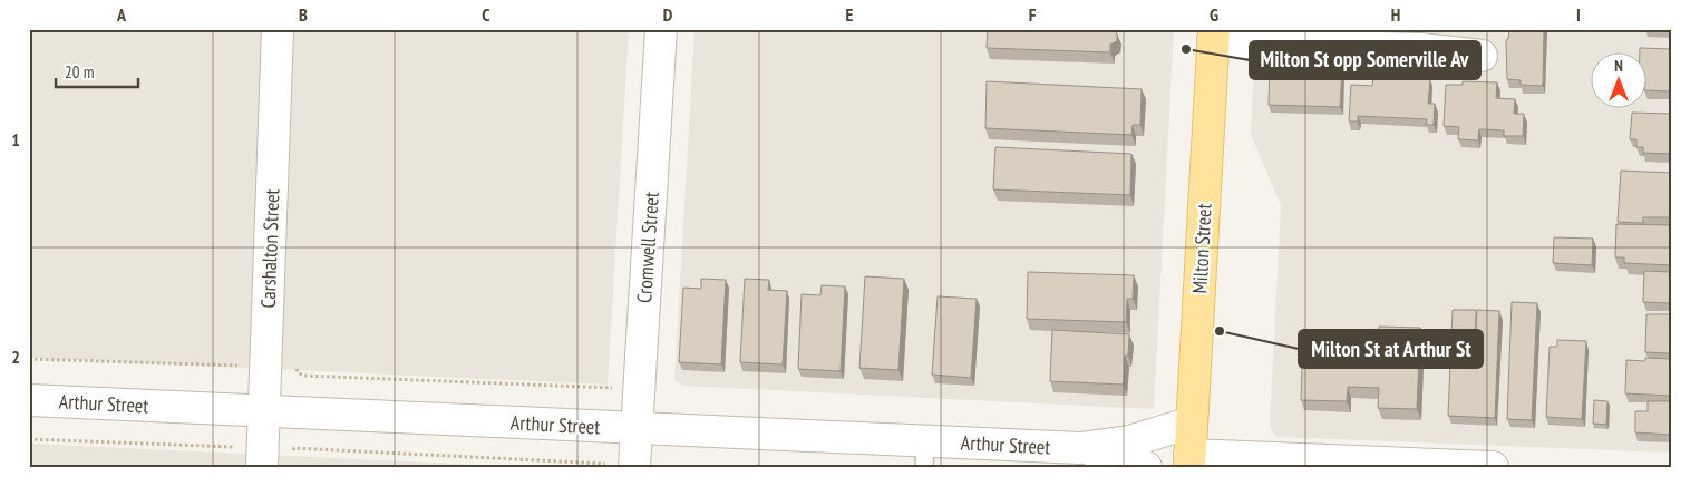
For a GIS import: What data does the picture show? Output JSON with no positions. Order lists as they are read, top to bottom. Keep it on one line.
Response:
{"streets":{"main road":["Milton Street"],"street":["Cromwell Street","Carshalton Street","Arthur Street"]},"crossings":[["Cromwell Street","Arthur Street"],["Carshalton Street","Arthur Street"],["Milton Street","Arthur Street"]],"places":["Milton St opp Somerville Av","Milton St at Arthur St"],"scale_bar":"20 m","north":"top","grid":{"columns":["A","B","C","D","E","F","G","H","I"],"rows":["1","2"]}}
